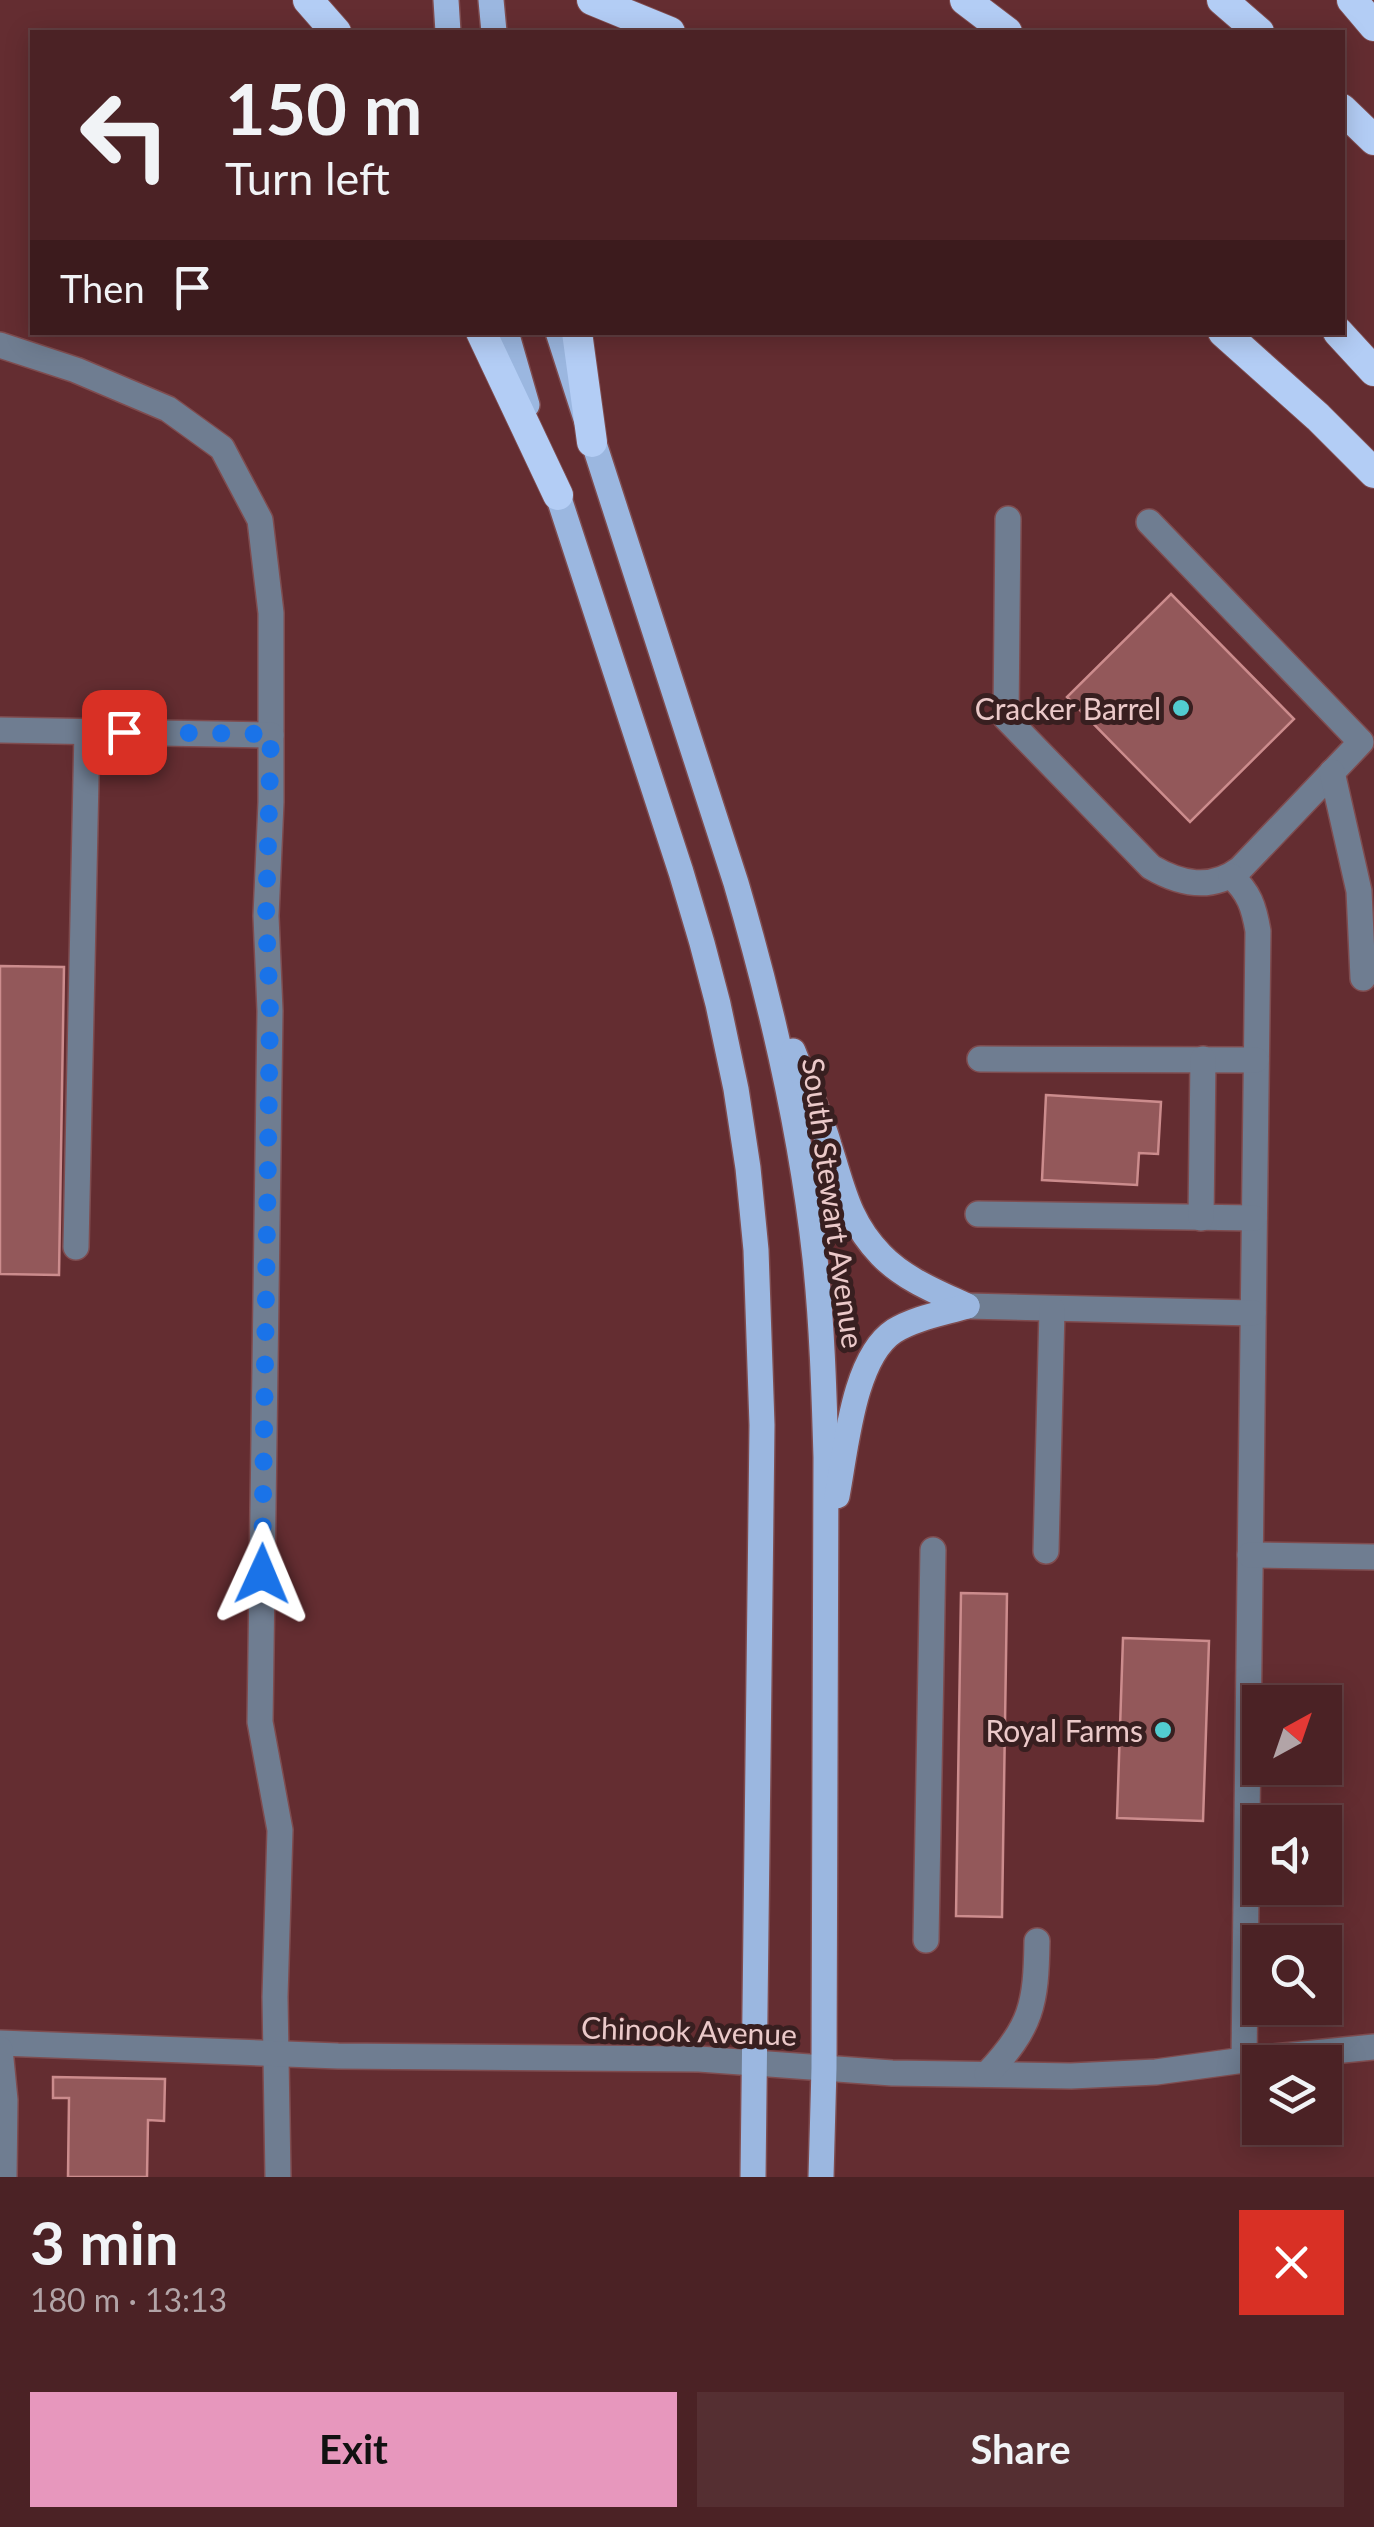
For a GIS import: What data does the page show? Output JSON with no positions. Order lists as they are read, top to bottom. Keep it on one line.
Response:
{"streets":{"main road":["South Stewart Avenue"],"street":["Chinook Avenue"]},"crossings":[["South Stewart Avenue","Chinook Avenue"]],"places":["Cracker Barrel","Royal Farms"],"north":"top right","page":{"turn":["150 m","Turn left"],"then":"Then","heading":["3 min","180 m · 13:13"],"buttons":["Exit","Share"]}}
